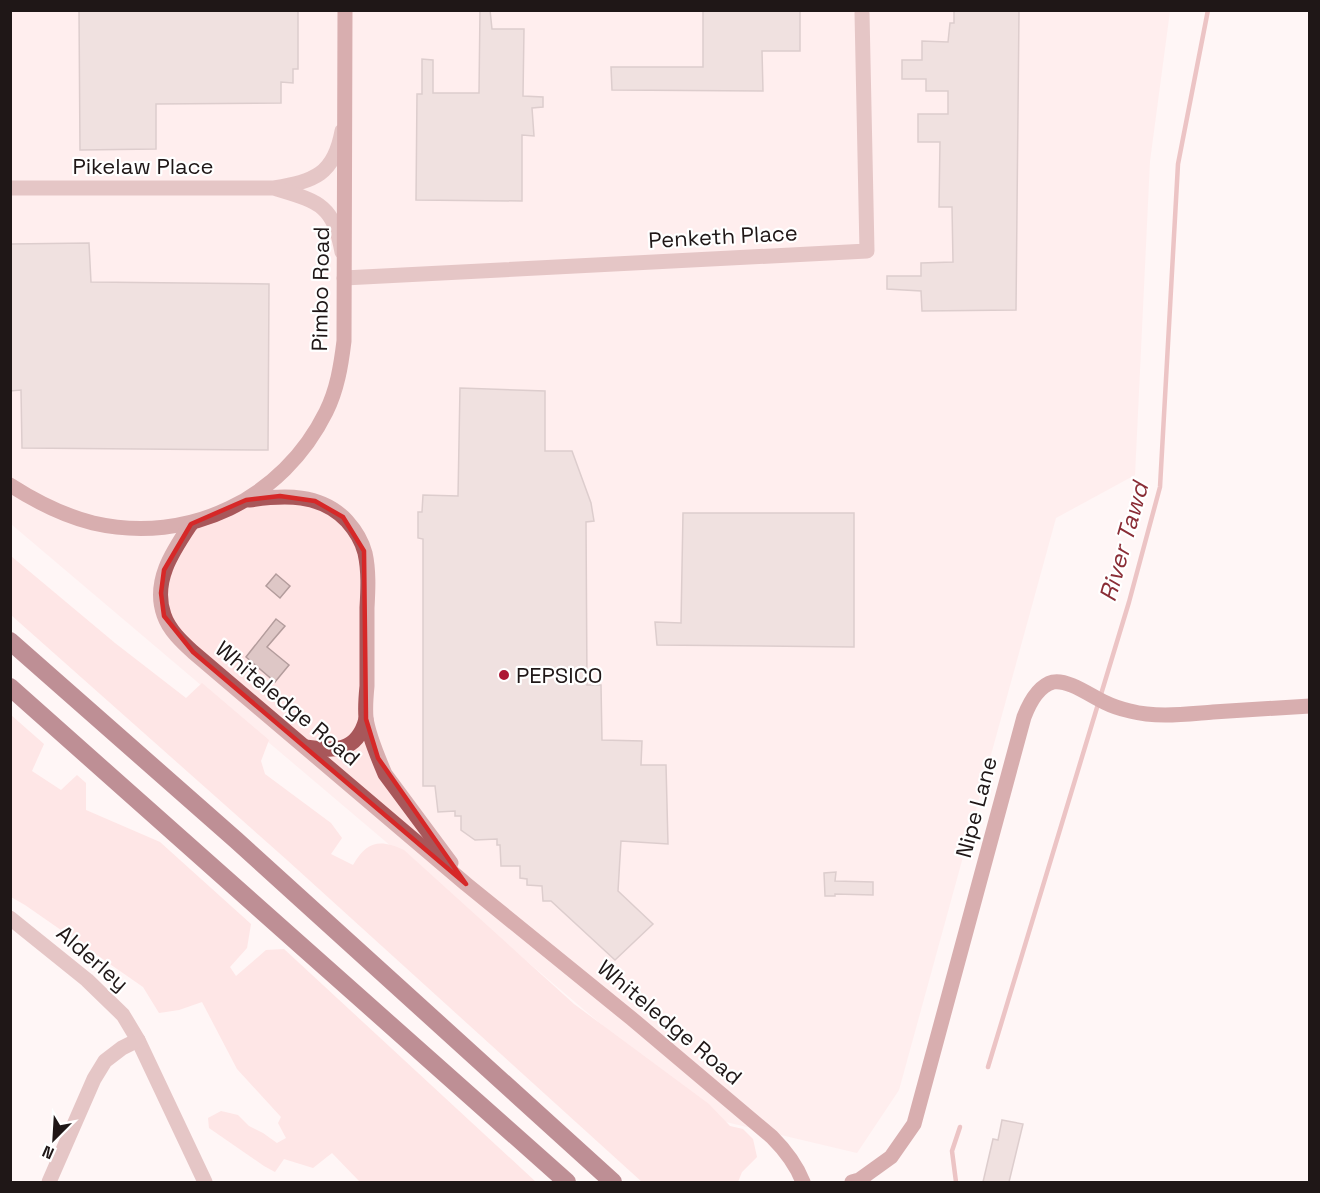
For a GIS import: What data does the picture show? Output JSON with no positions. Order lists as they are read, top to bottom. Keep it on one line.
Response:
{"streets":{"street":["Pikelaw Place","Penketh Place","Pimbo Road","Whiteledge Road","Nipe Lane","Alderley"]},"crossings":[["Pikelaw Place","Penketh Place"],["Pikelaw Place","Pimbo Road"],["Penketh Place","Pimbo Road"],["Pimbo Road","Whiteledge Road"]],"water":["River Tawd"],"places":["PEPSICO"],"north":"bottom left"}
